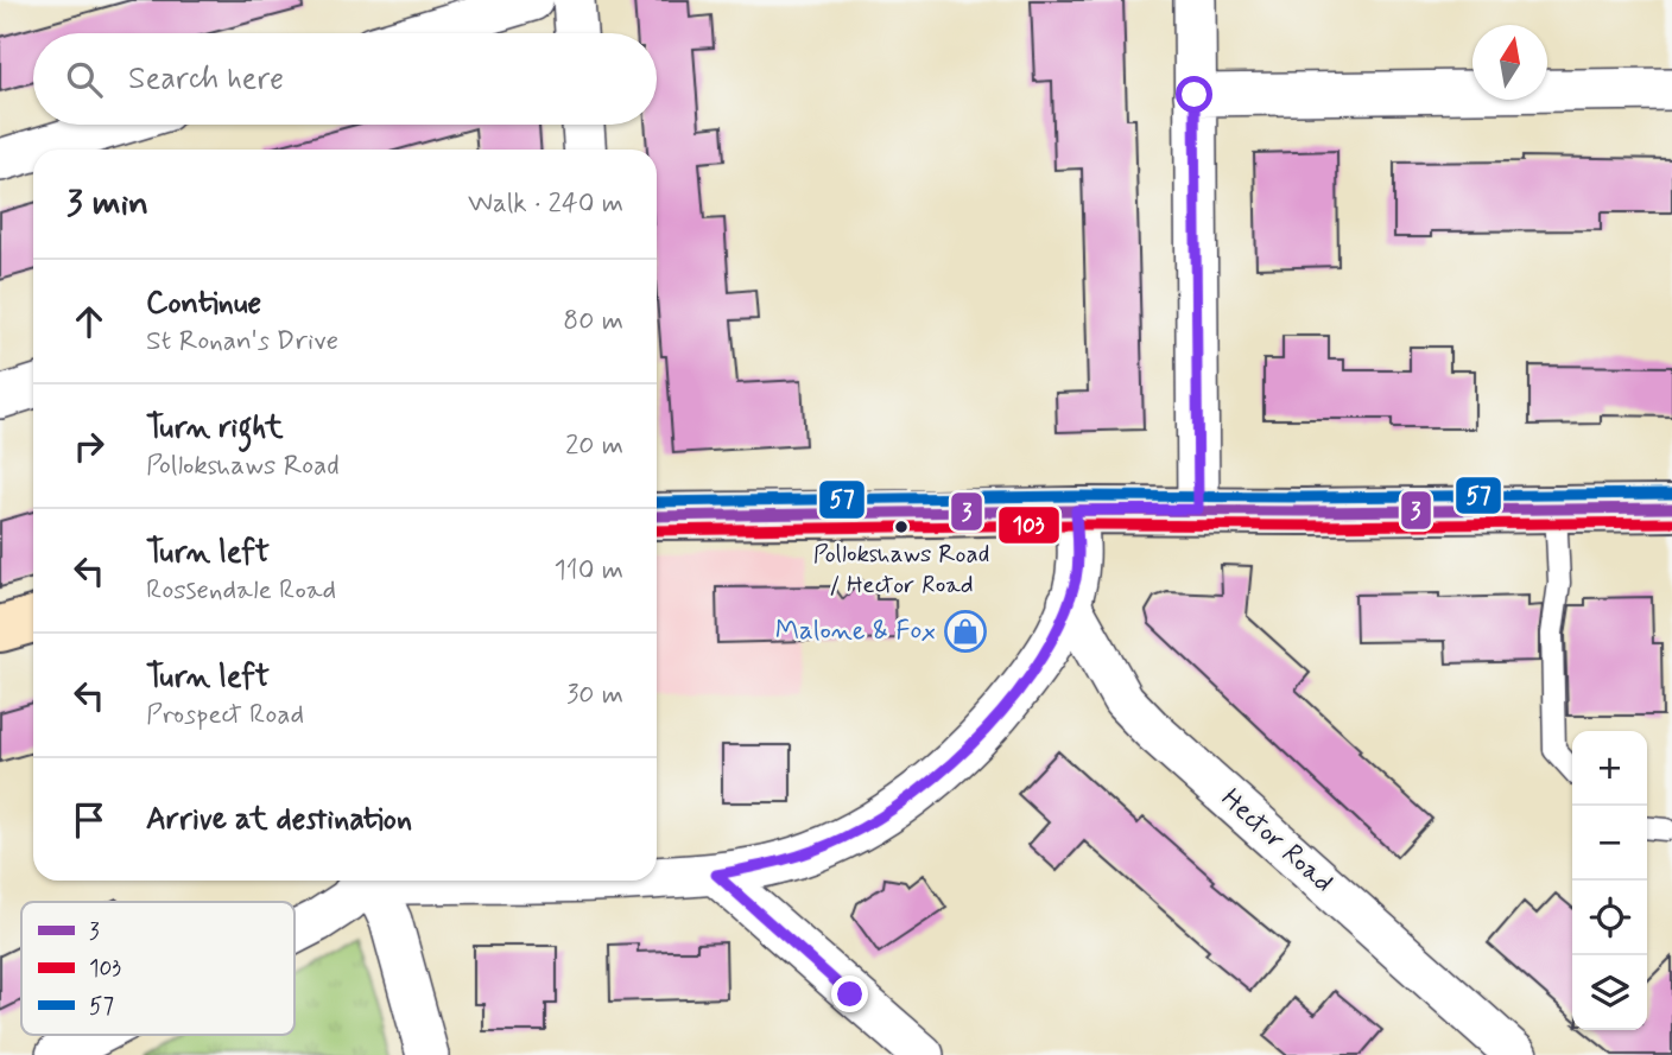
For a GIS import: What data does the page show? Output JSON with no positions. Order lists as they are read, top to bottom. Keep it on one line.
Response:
{"streets":{"street":["Hector Road"]},"places":{"other":["Pollokshaws Road / Hector Road"],"shop":["Malone & Fox"]},"lines":["transit line 57","transit line 3","transit line 103"],"legend":["3","103","57"],"north":"top","page":{"search":"Search here","heading":["3 min","Walk · 240 m"],"list":[["Continue","St Ronan's Drive","80 m"],["Turn right","Pollokshaws Road","20 m"],["Turn left","Rossendale Road","110 m"],["Turn left","Prospect Road","30 m"],"Arrive at destination"],"map_buttons":["+","−"]}}
